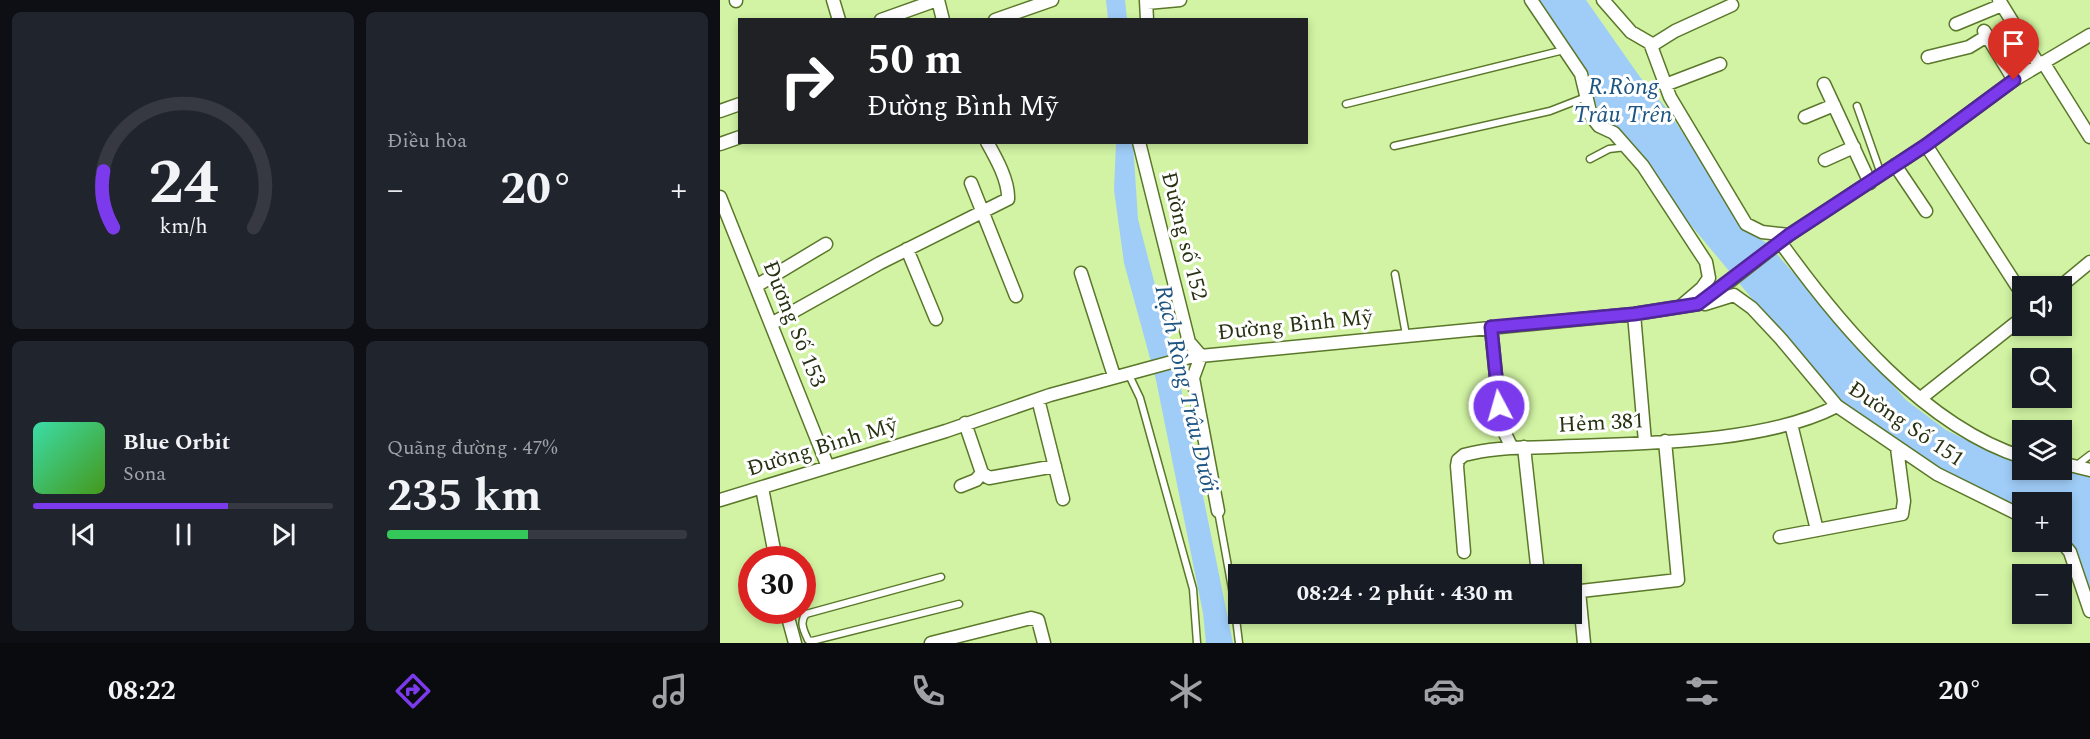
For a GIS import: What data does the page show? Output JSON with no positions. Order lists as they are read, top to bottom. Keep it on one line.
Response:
{"streets":{"street":["Đường số 152","Đương Số 153","Đường Bình Mỹ","Hẻm 381","Đường Số 151"]},"crossings":[["Đường số 152","Đường Bình Mỹ"],["Đương Số 153","Đường Bình Mỹ"],["Đường Bình Mỹ","Đường Số 151"],["Hẻm 381","Đường Số 151"]],"water":["R.Ròng Trâu Trên","Rạch Ròng Trâu Dưới"],"page":{"tile":["Điều hòa",["Quãng đường · 47%","235 km"]],"turn":["50 m","Đường Bình Mỹ"],"heat":["−","20°","+"],"map_buttons":["+","−"],"song":["Blue Orbit","Sona"],"limit":"30","trip":"08:24 · 2 phút · 430 m","tabs":["08:22","20°"],"gauge":["24","km/h"]}}
